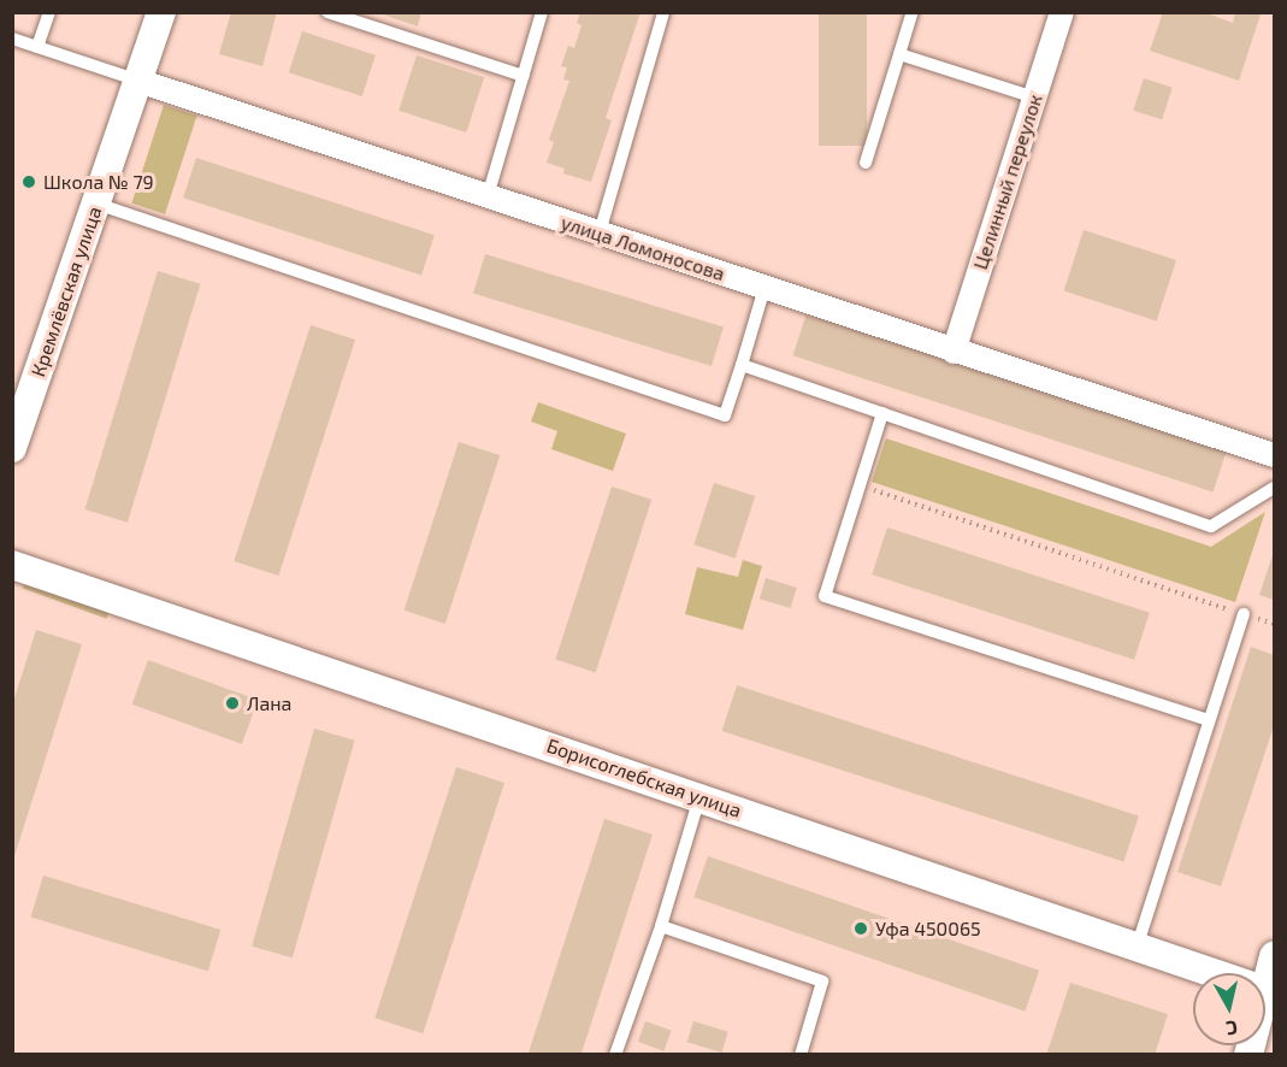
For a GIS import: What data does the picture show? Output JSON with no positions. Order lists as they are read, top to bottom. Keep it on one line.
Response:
{"streets":{"street":["Целинный переулок","улица Ломоносова","Кремлёвская улица","Борисоглебская улица"]},"crossings":[["Целинный переулок","улица Ломоносова"],["улица Ломоносова","Кремлёвская улица"]],"places":["Школа № 79","Лана","Уфа 450065"],"north":"bottom"}
